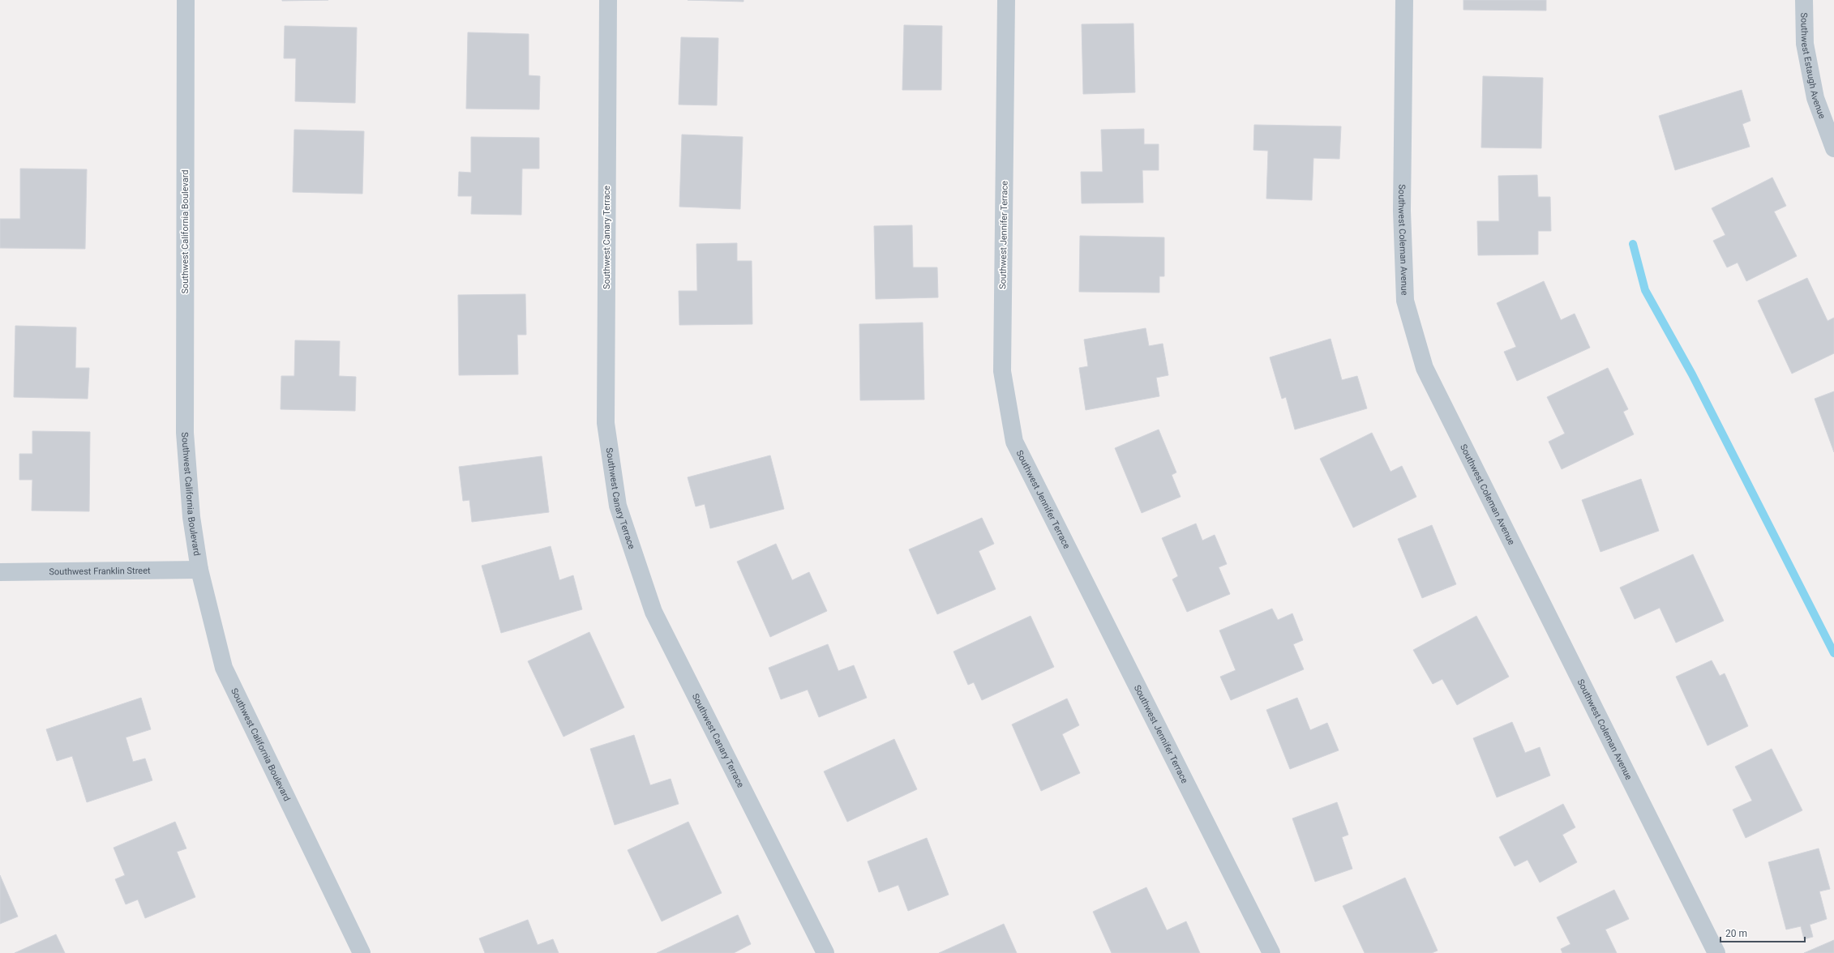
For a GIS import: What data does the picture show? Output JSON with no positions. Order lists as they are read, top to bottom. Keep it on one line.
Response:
{"streets":{"street":["Southwest Estaugh Avenue","Southwest California Boulevard","Southwest Jennifer Terrace","Southwest Canary Terrace","Southwest Coleman Avenue","Southwest Franklin Street"]},"crossings":[["Southwest California Boulevard","Southwest Franklin Street"]],"scale_bar":"20 m"}
